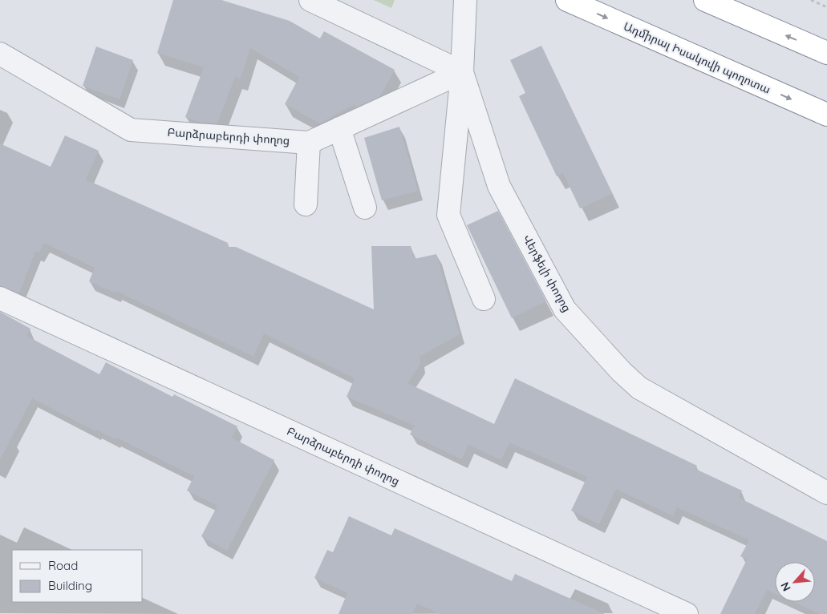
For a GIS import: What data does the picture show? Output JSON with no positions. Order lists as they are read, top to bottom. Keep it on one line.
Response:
{"streets":{"highway":["Ադմիրալ Իսակովի պողոտա"],"street":["Բարձրաբերդի փողոց","Վերֆելի փողոց"]},"crossings":[["Բարձրաբերդի փողոց","Վերֆելի փողոց"]],"legend":["Road","Building"],"north":"bottom left"}
